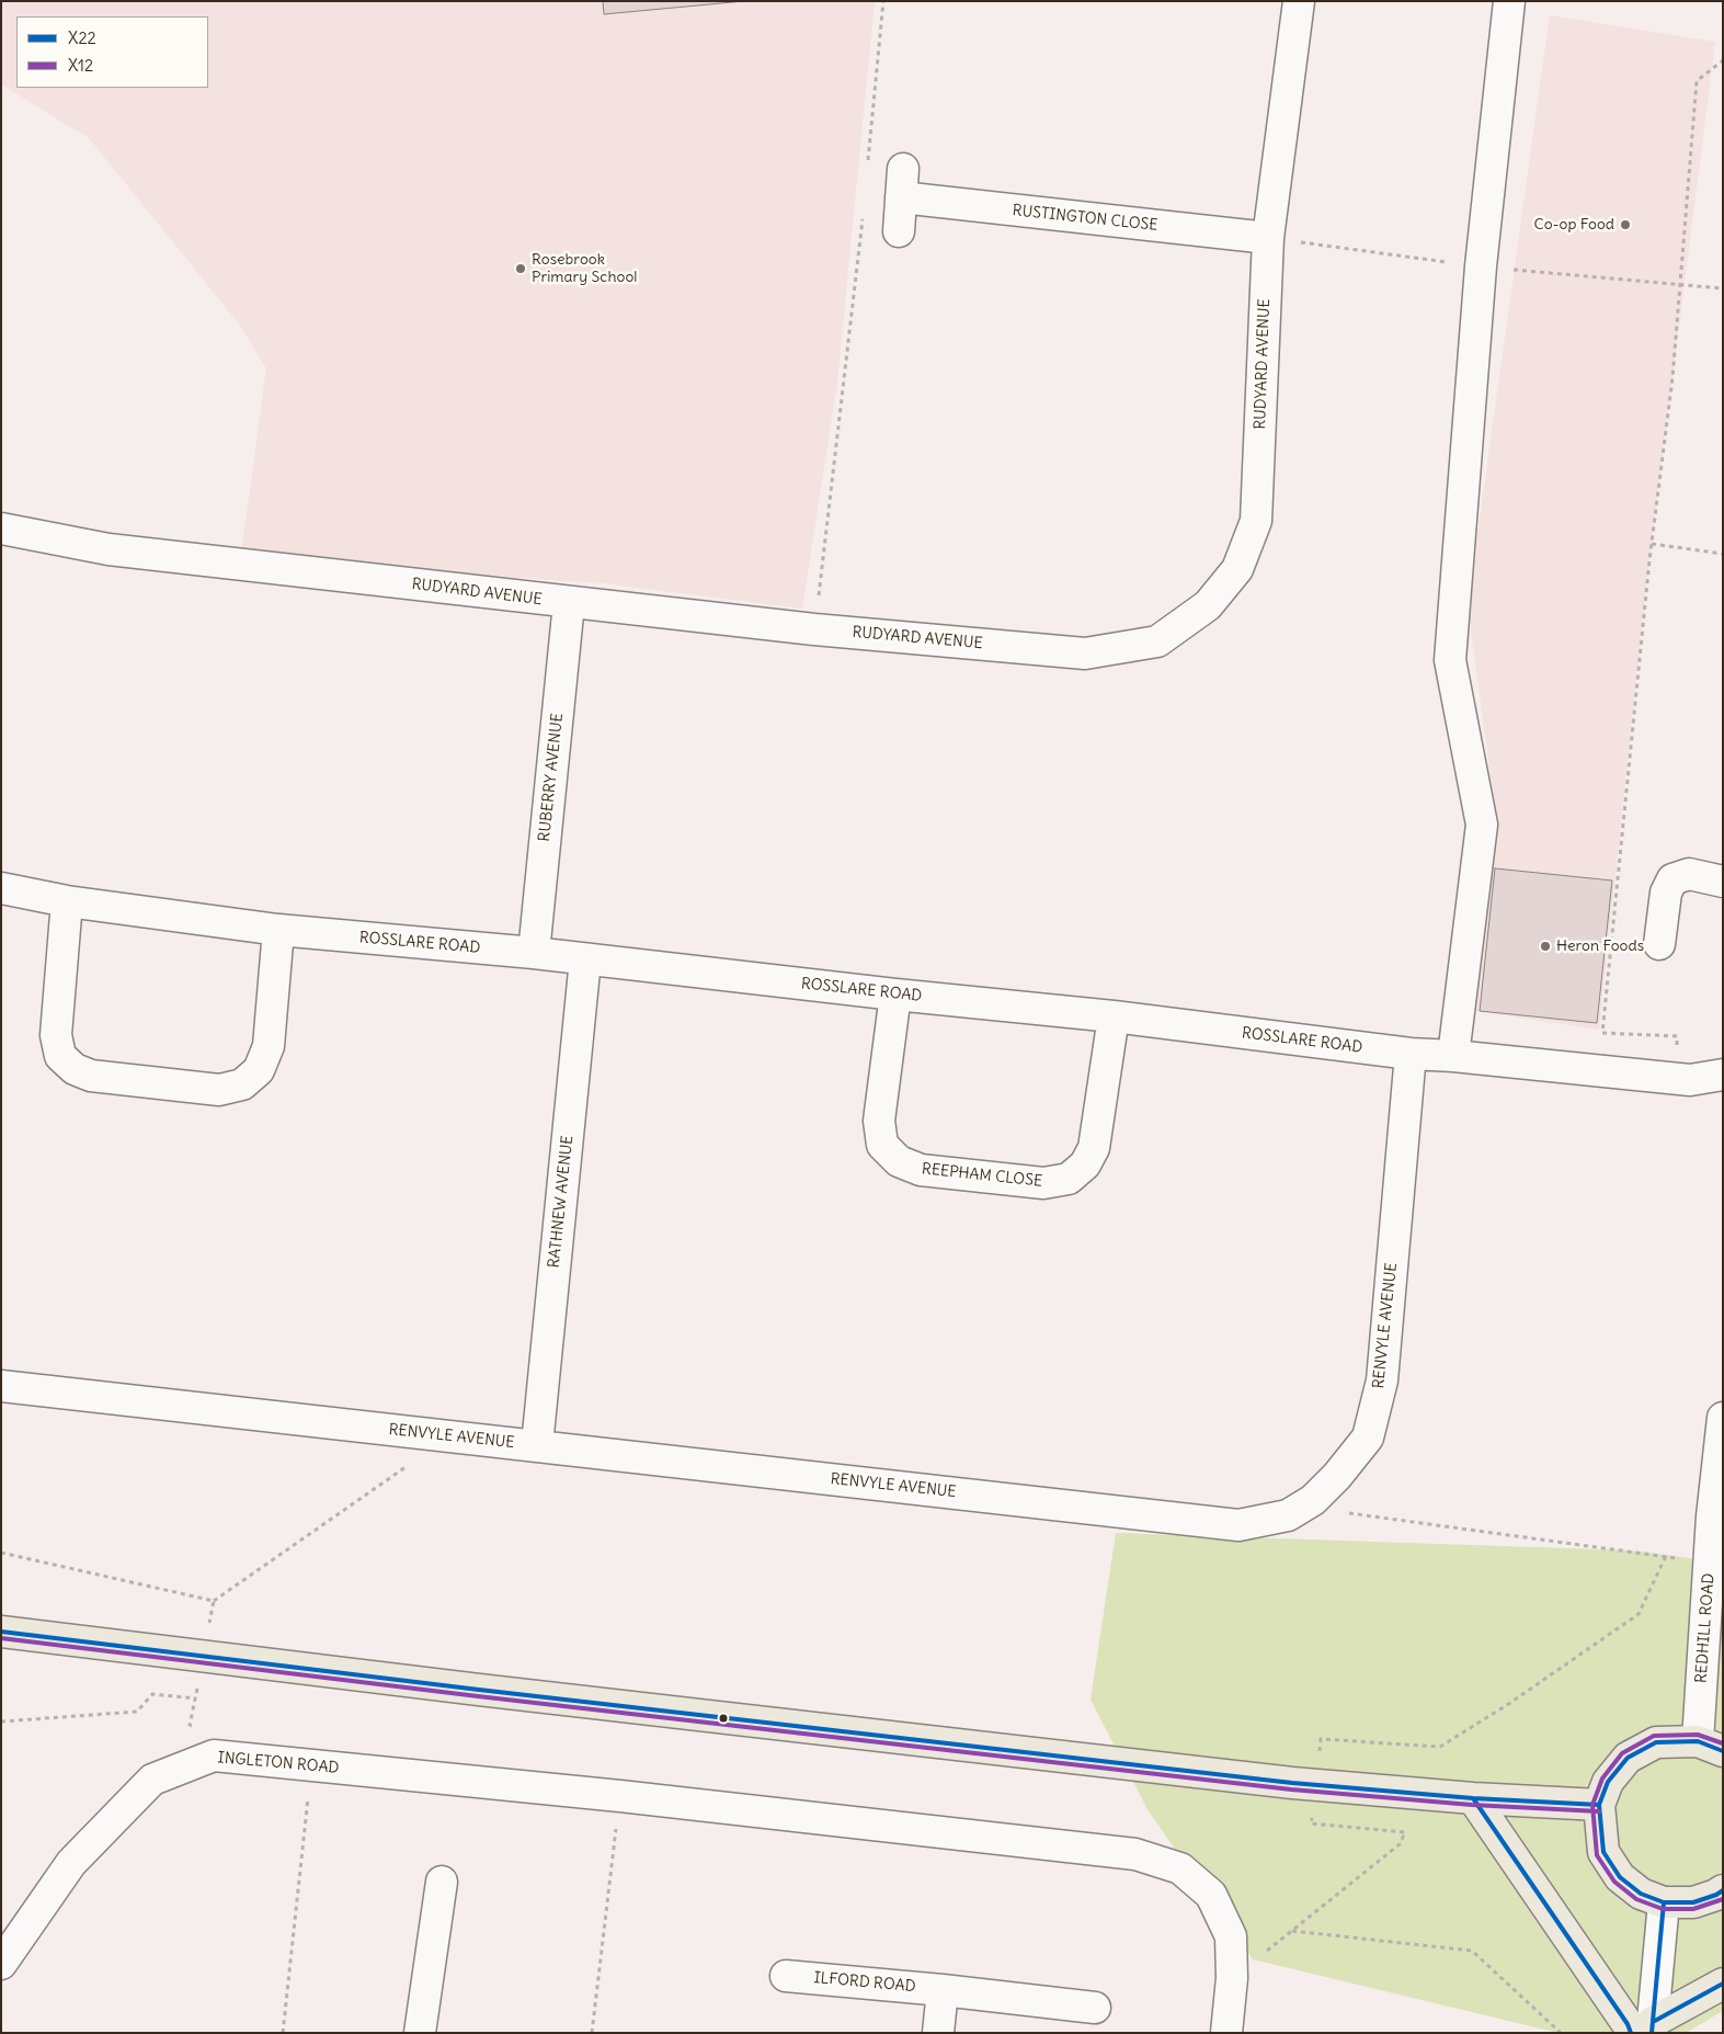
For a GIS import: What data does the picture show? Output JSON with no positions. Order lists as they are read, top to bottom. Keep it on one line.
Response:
{"streets":{"street":["RUSTINGTON CLOSE","RUDYARD AVENUE","RUBERRY AVENUE","ROSSLARE ROAD","REEPHAM CLOSE","RATHNEW AVENUE","RENVYLE AVENUE","REDHILL ROAD","INGLETON ROAD","ILFORD ROAD"]},"crossings":[["RUSTINGTON CLOSE","RUDYARD AVENUE"],["RUDYARD AVENUE","RUBERRY AVENUE"],["RUBERRY AVENUE","ROSSLARE ROAD"],["ROSSLARE ROAD","REEPHAM CLOSE"],["ROSSLARE ROAD","RATHNEW AVENUE"],["ROSSLARE ROAD","RENVYLE AVENUE"],["RATHNEW AVENUE","RENVYLE AVENUE"]],"places":["Co-op Food","Rosebrook Primary School","Heron Foods"],"lines":["transit line X22","transit line X12"],"legend":["X22","X12"]}
